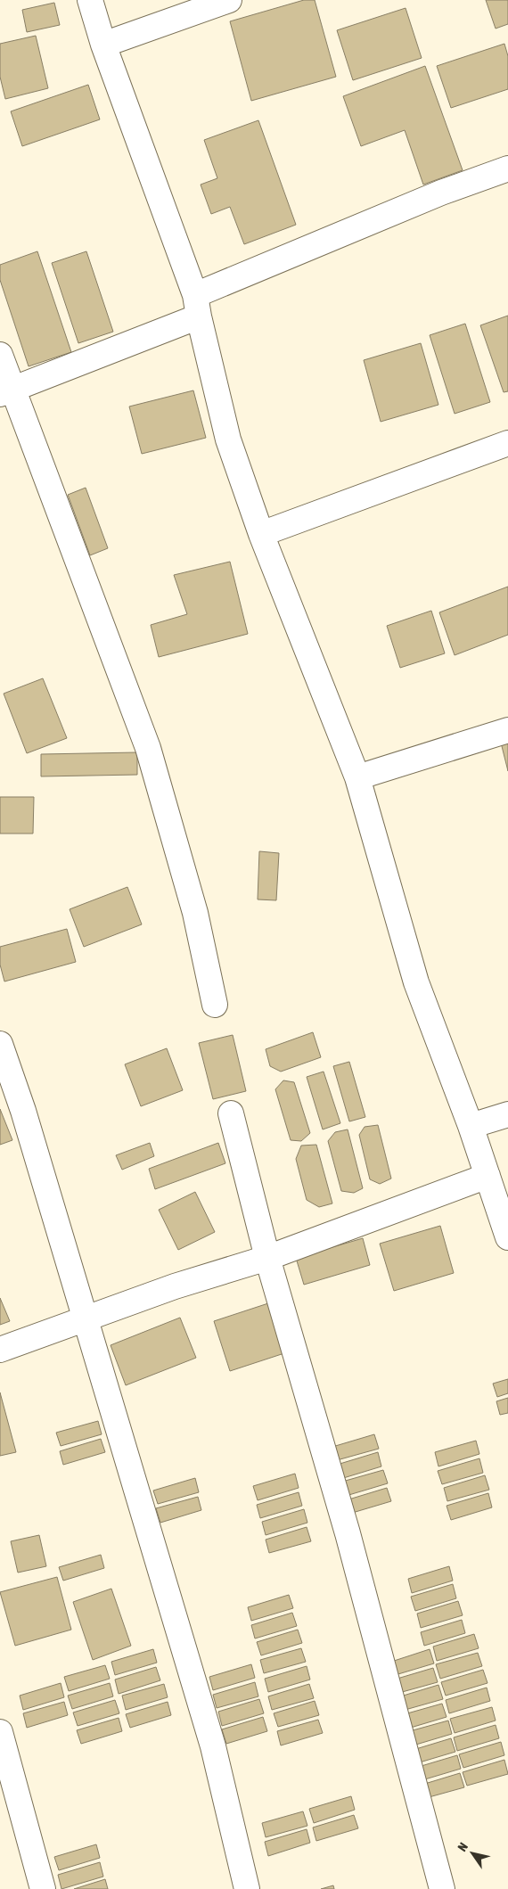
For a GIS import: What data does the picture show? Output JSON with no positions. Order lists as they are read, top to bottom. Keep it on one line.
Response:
{"north":"top left"}
